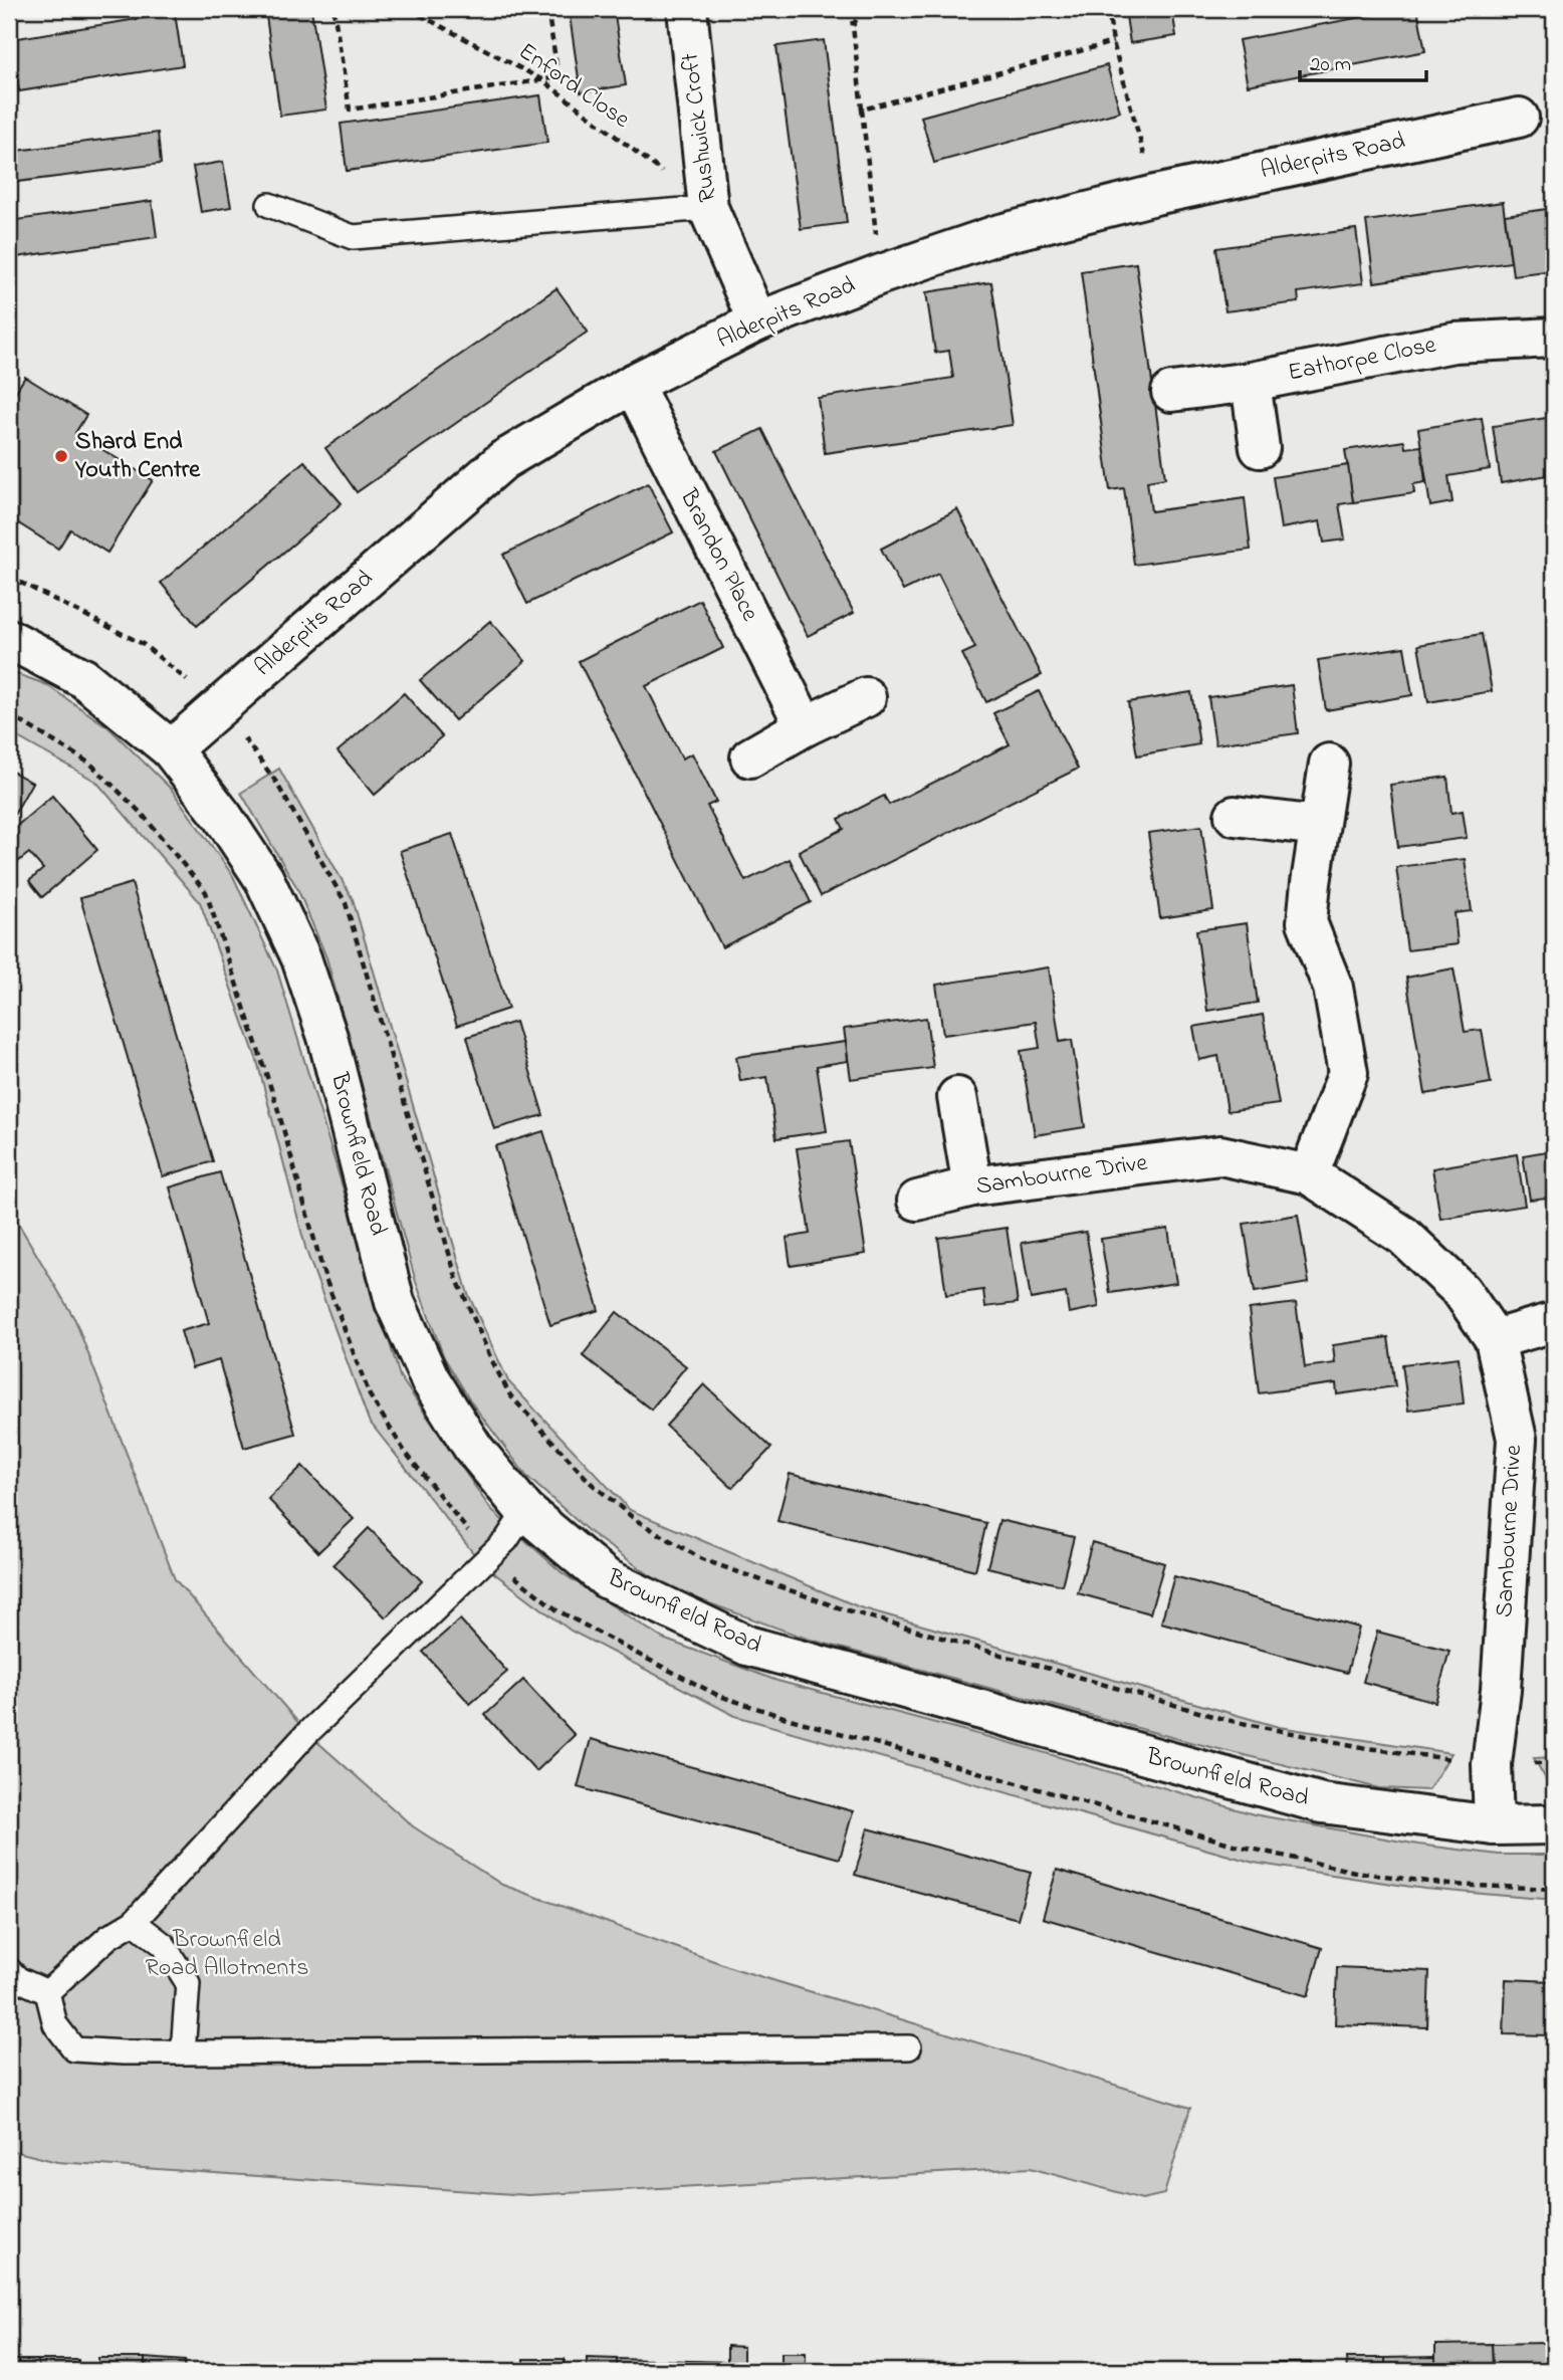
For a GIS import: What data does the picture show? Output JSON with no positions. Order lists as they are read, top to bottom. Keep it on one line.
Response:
{"streets":{"street":["Rushwick Croft","Alderpits Road","Eathorpe Close","Brandon Place","Brownfield Road","Sambourne Drive"],"path":["Enford Close"]},"crossings":[["Enford Close","Rushwick Croft"],["Rushwick Croft","Alderpits Road"],["Alderpits Road","Brandon Place"],["Alderpits Road","Brownfield Road"],["Brownfield Road","Sambourne Drive"]],"parks":["Brownfield Road Allotments"],"places":["Shard End Youth Centre"],"scale_bar":"20 m"}
